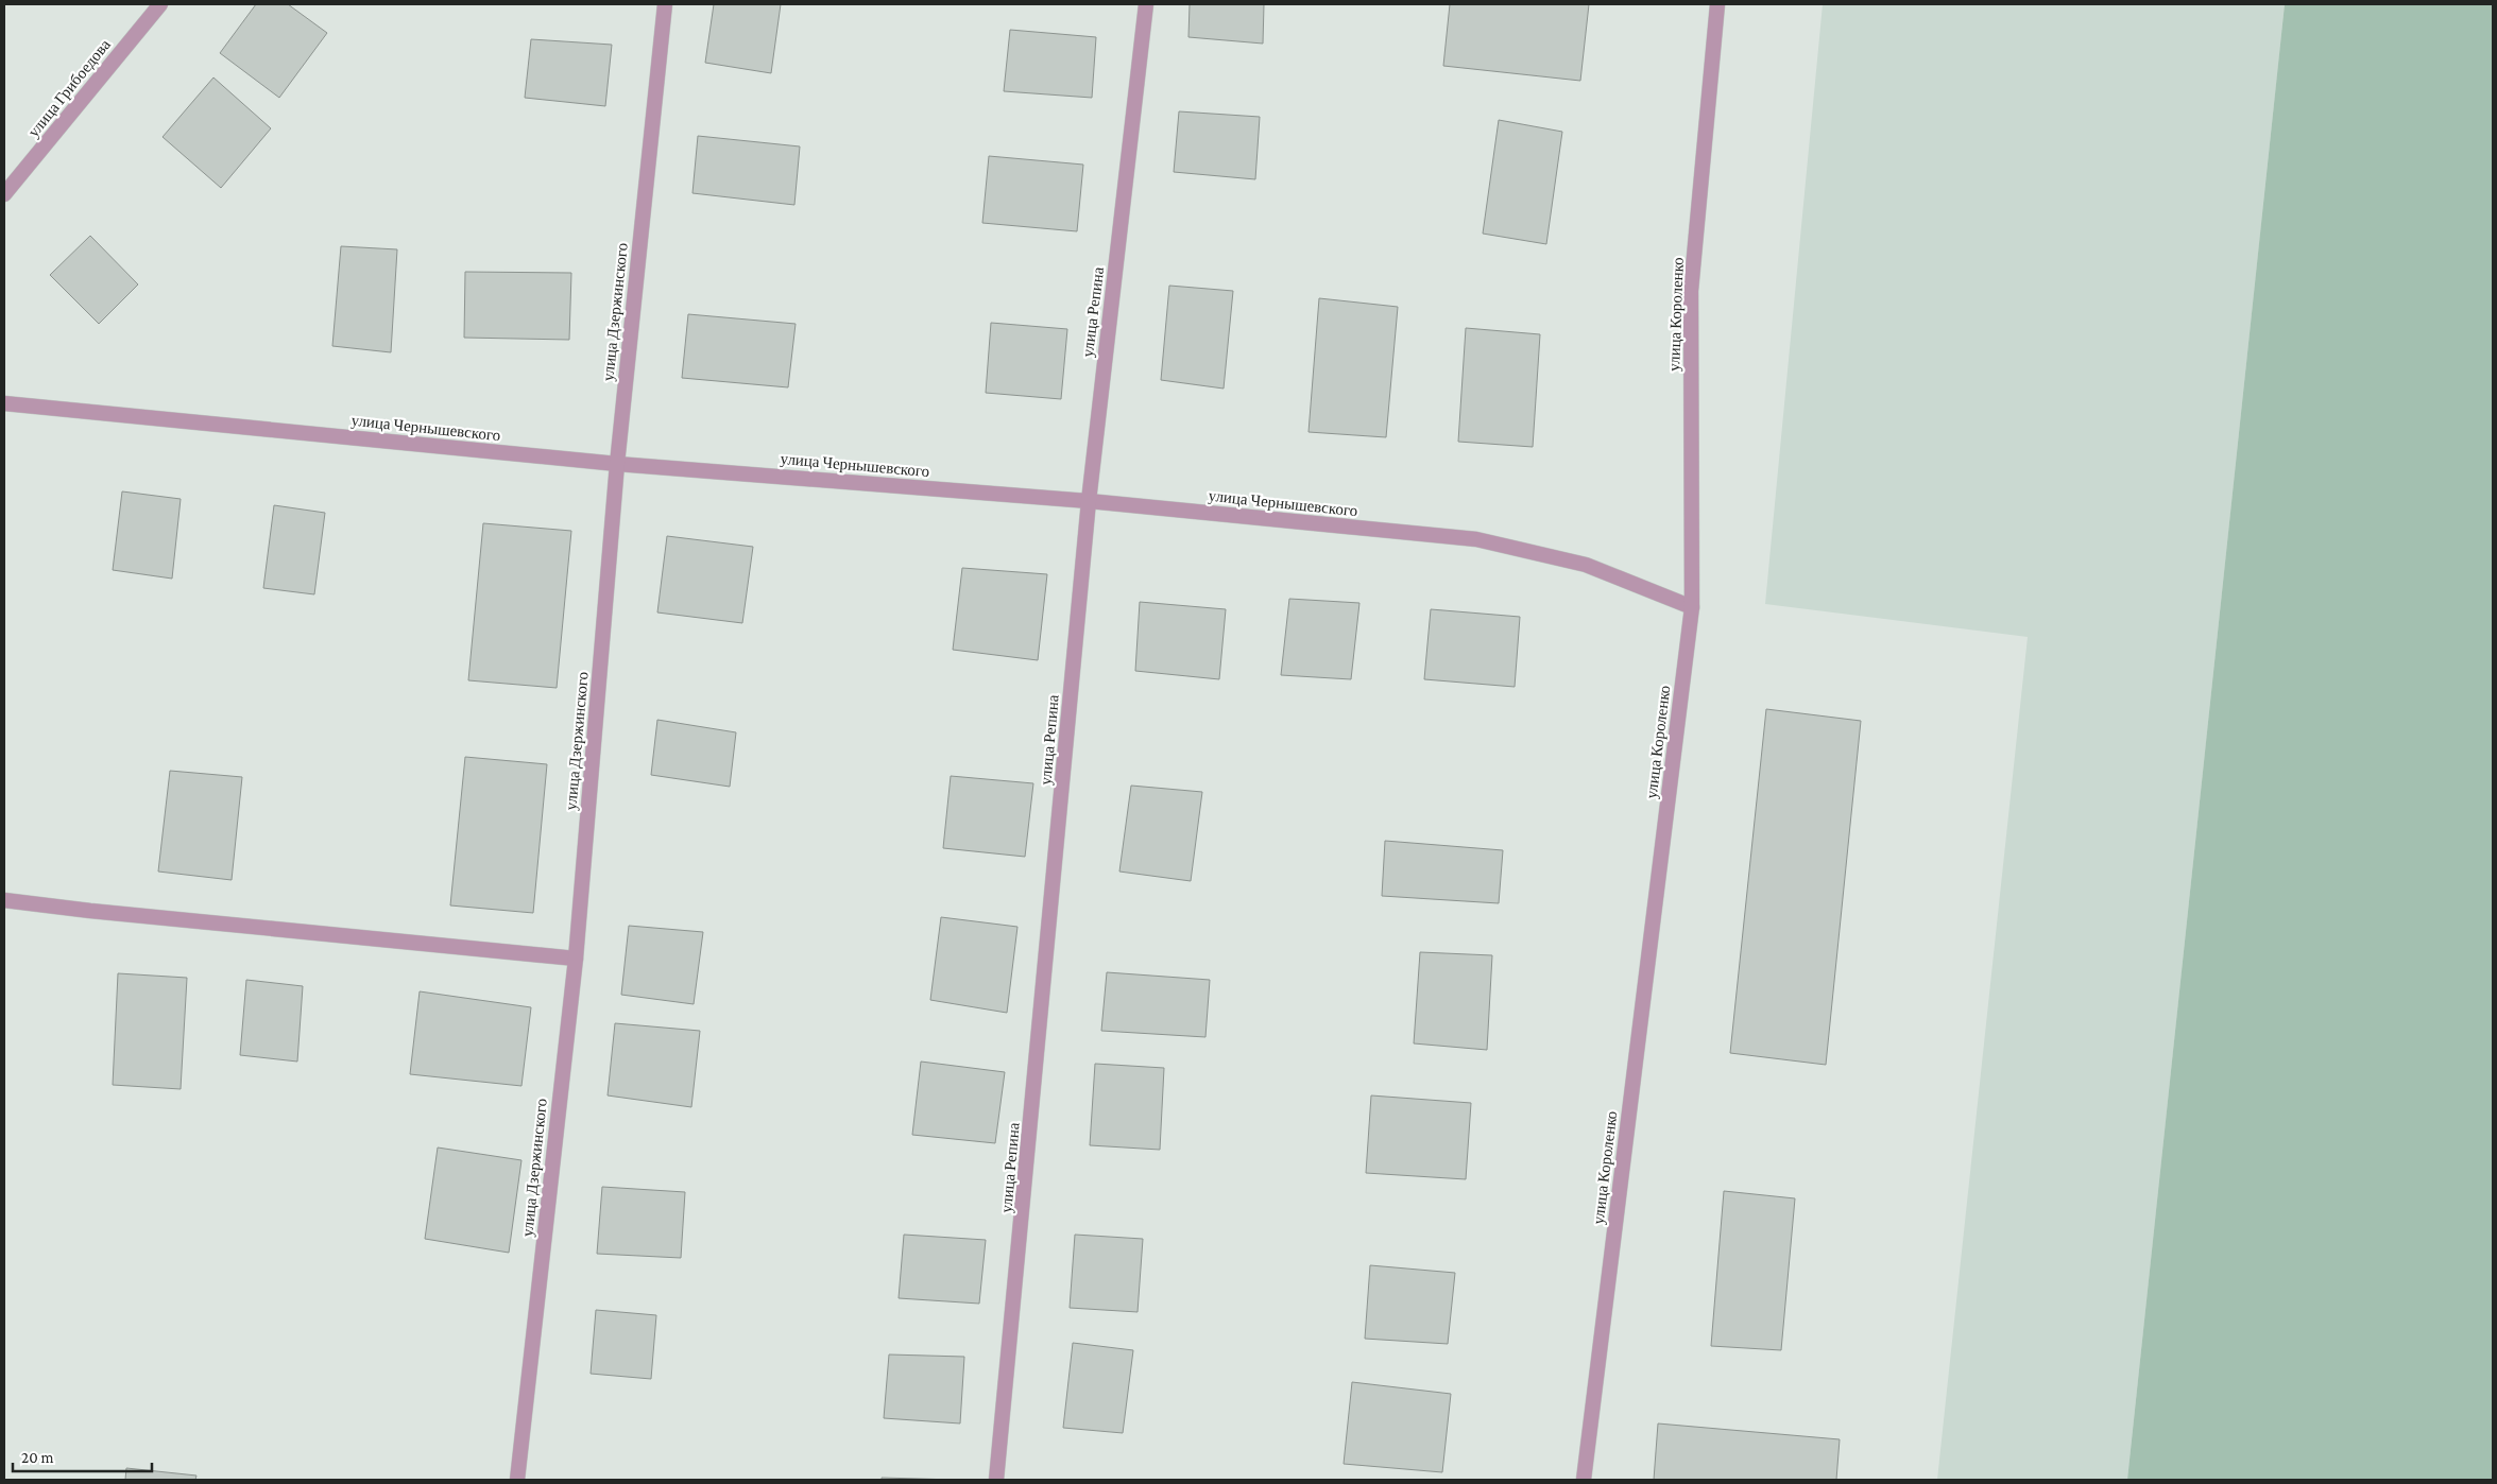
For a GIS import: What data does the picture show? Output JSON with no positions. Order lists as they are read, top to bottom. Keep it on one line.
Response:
{"streets":{"street":["улица Грибоедова","улица Дзержинского","улица Репина","улица Короленко","улица Чернышевского"]},"crossings":[["улица Дзержинского","улица Чернышевского"],["улица Репина","улица Чернышевского"],["улица Короленко","улица Чернышевского"]],"scale_bar":"20 m"}
